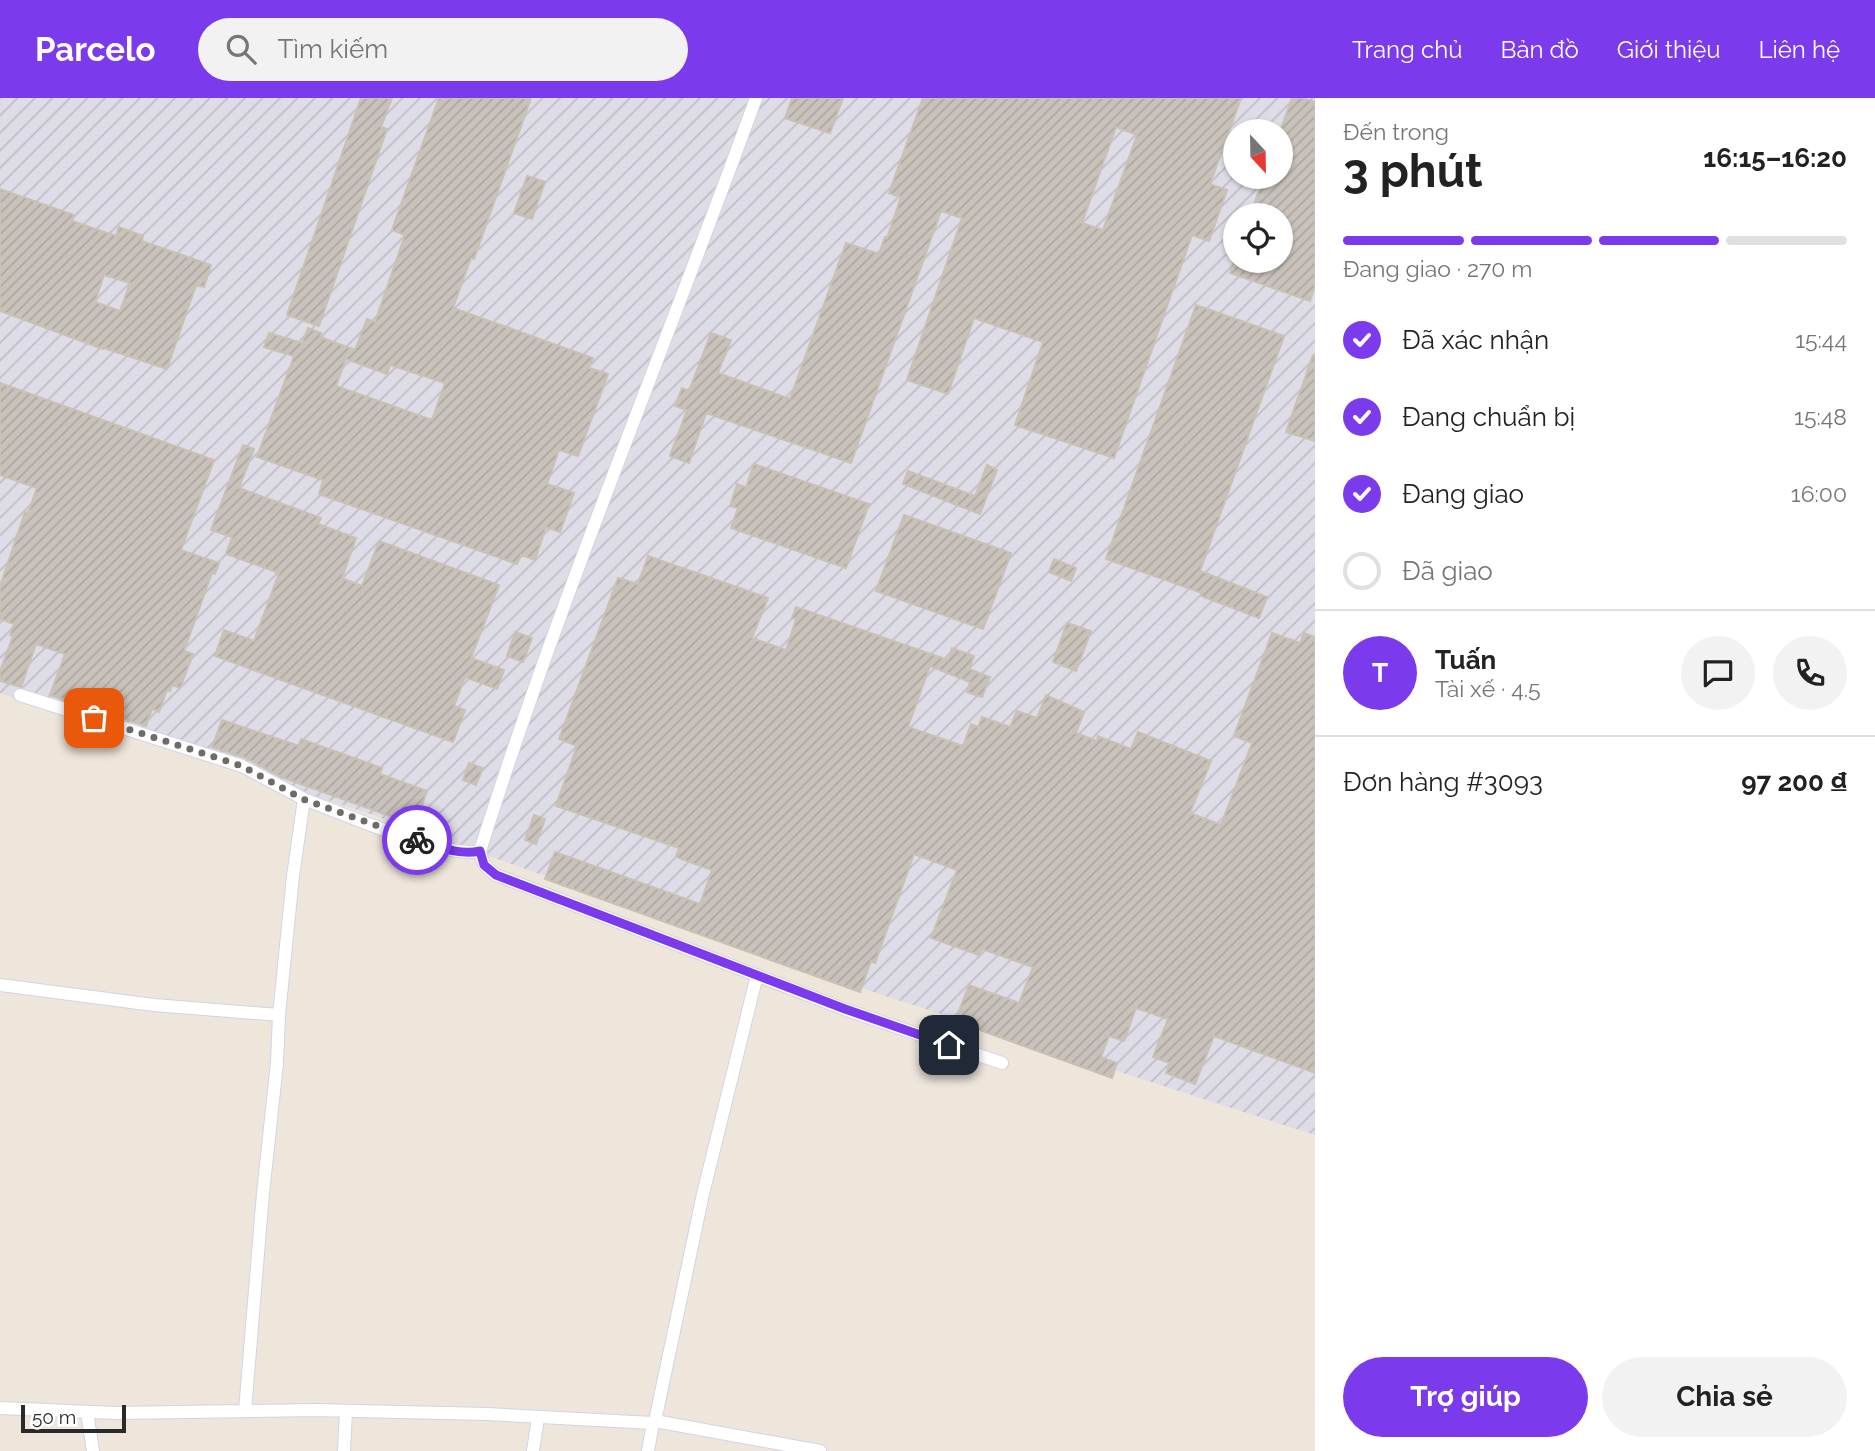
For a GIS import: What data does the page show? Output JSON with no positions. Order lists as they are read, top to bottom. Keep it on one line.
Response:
{"scale_bar":"50 m","north":"bottom","page":{"header":"Parcelo","search":"Tìm kiếm","nav":["Trang chủ","Bản đồ","Giới thiệu","Liên hệ"],"heading":["3 phút","Đến trong","16:15–16:20"],"panel":["Tuấn","Tài xế · 4.5","Đơn hàng #3093","97 200 ₫"],"bar":"Đang giao · 270 m","list":[["Đã xác nhận","15:44"],["Đang chuẩn bị","15:48"],["Đang giao","16:00"],"Đã giao"],"round":"T","buttons":["Trợ giúp","Chia sẻ"],"scale":"50 m"}}
